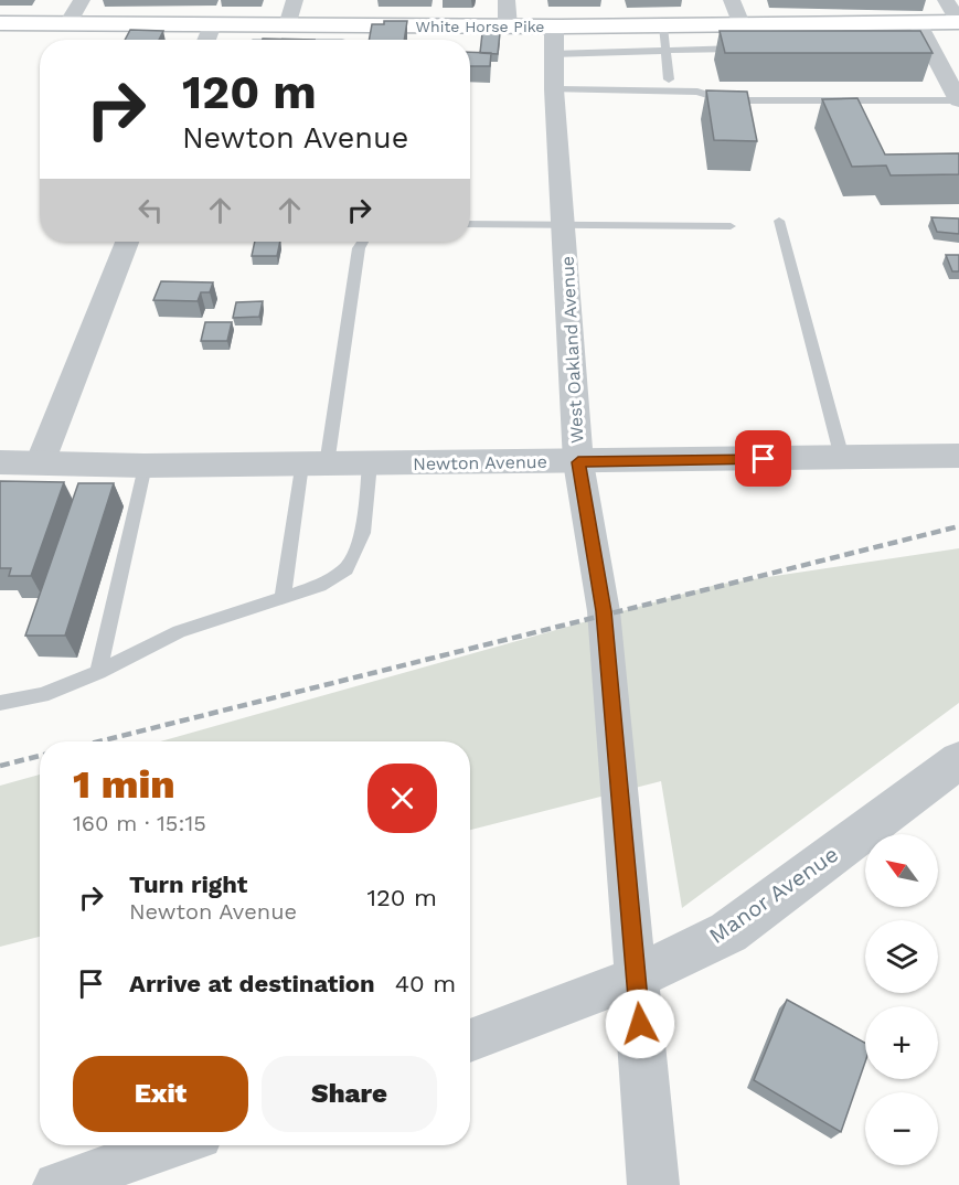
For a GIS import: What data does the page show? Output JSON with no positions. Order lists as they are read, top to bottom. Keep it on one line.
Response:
{"streets":{"highway":["White Horse Pike"],"street":["West Oakland Avenue","Newton Avenue","Manor Avenue"]},"crossings":[["White Horse Pike","West Oakland Avenue"],["West Oakland Avenue","Newton Avenue"],["West Oakland Avenue","Manor Avenue"]],"north":"top left","page":{"turn":["120 m","Newton Avenue"],"heading":["1 min","160 m · 15:15"],"map_buttons":["+","−"],"list":[{"name":"Turn right","note":"Newton Avenue","value":"120 m"},{"name":"Arrive at destination","value":"40 m"}],"buttons":["Exit","Share"]}}
